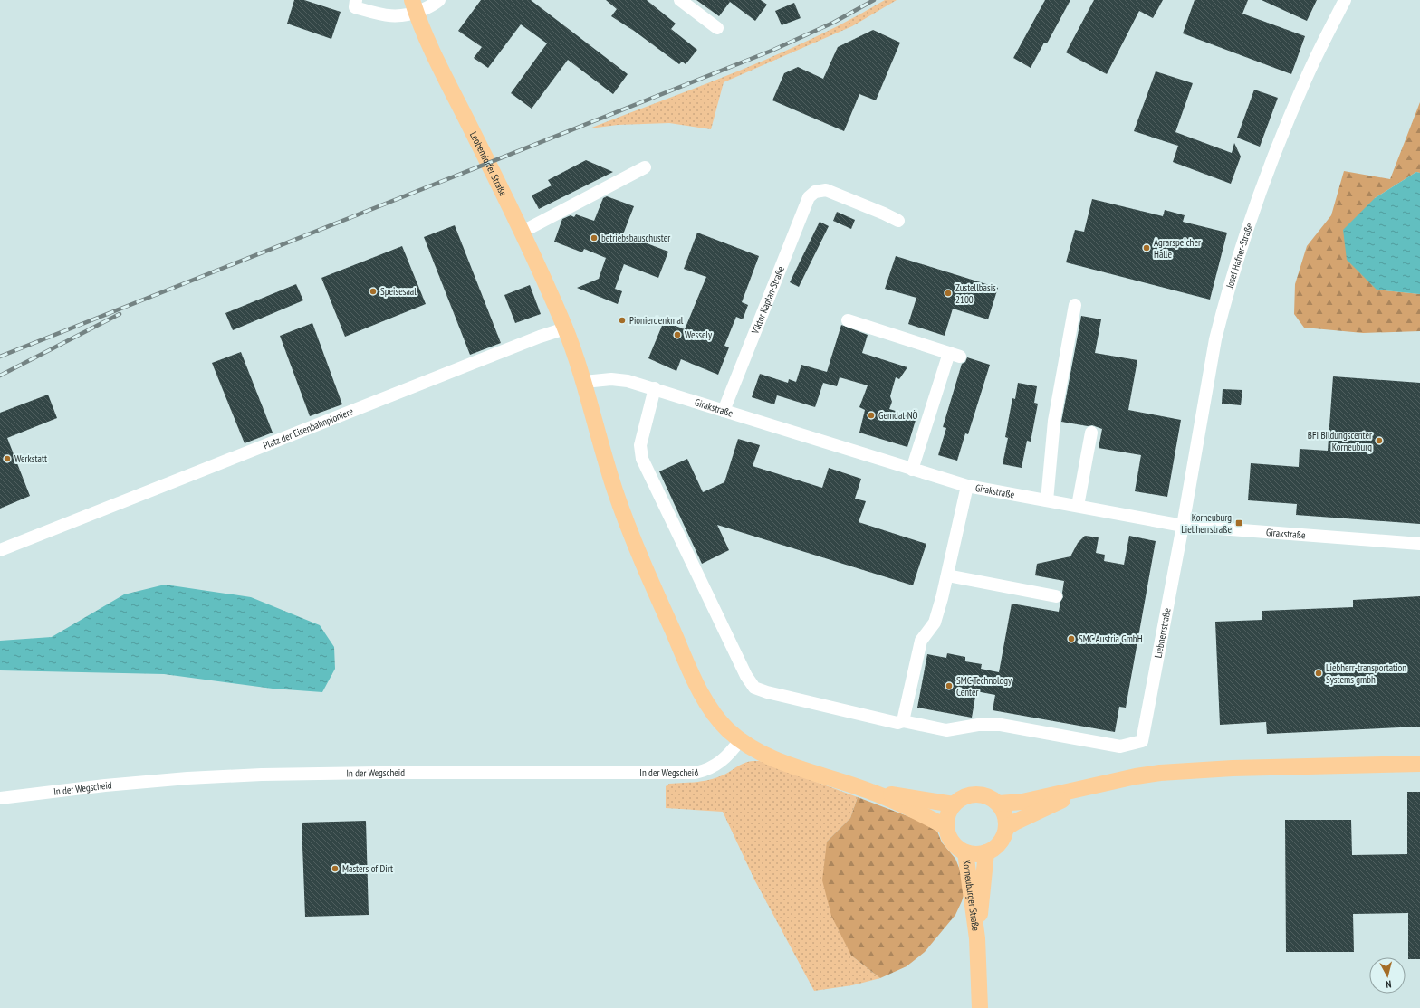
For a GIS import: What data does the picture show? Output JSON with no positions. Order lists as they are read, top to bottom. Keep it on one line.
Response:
{"streets":{"main road":["Leobendorfer Straße","Korneuburger Straße"],"street":["Josef Hafner-Straße","Viktor Kaplan-Straße","Girakstraße","Platz der Eisenbahnpioniere","Liebherrstraße","In der Wegscheid"]},"crossings":[["Leobendorfer Straße","Platz der Eisenbahnpioniere"],["Josef Hafner-Straße","Girakstraße"],["Josef Hafner-Straße","Liebherrstraße"],["Viktor Kaplan-Straße","Girakstraße"],["Girakstraße","Liebherrstraße"]],"places":{"other":["betriebsbauschuster","Agrarspeicher Halle","Speisesaal","Zustellbasis 2100","Pionierdenkmal","Wessely","Gemdat NÖ","BFI Bildungscenter Korneuburg","Werkstatt","SMC Austria GmbH","Liebherr-transportation Systems gmbh","SMC Technology Center","Masters of Dirt"],"transit":["Korneuburg Liebherrstraße"]},"north":"bottom"}
